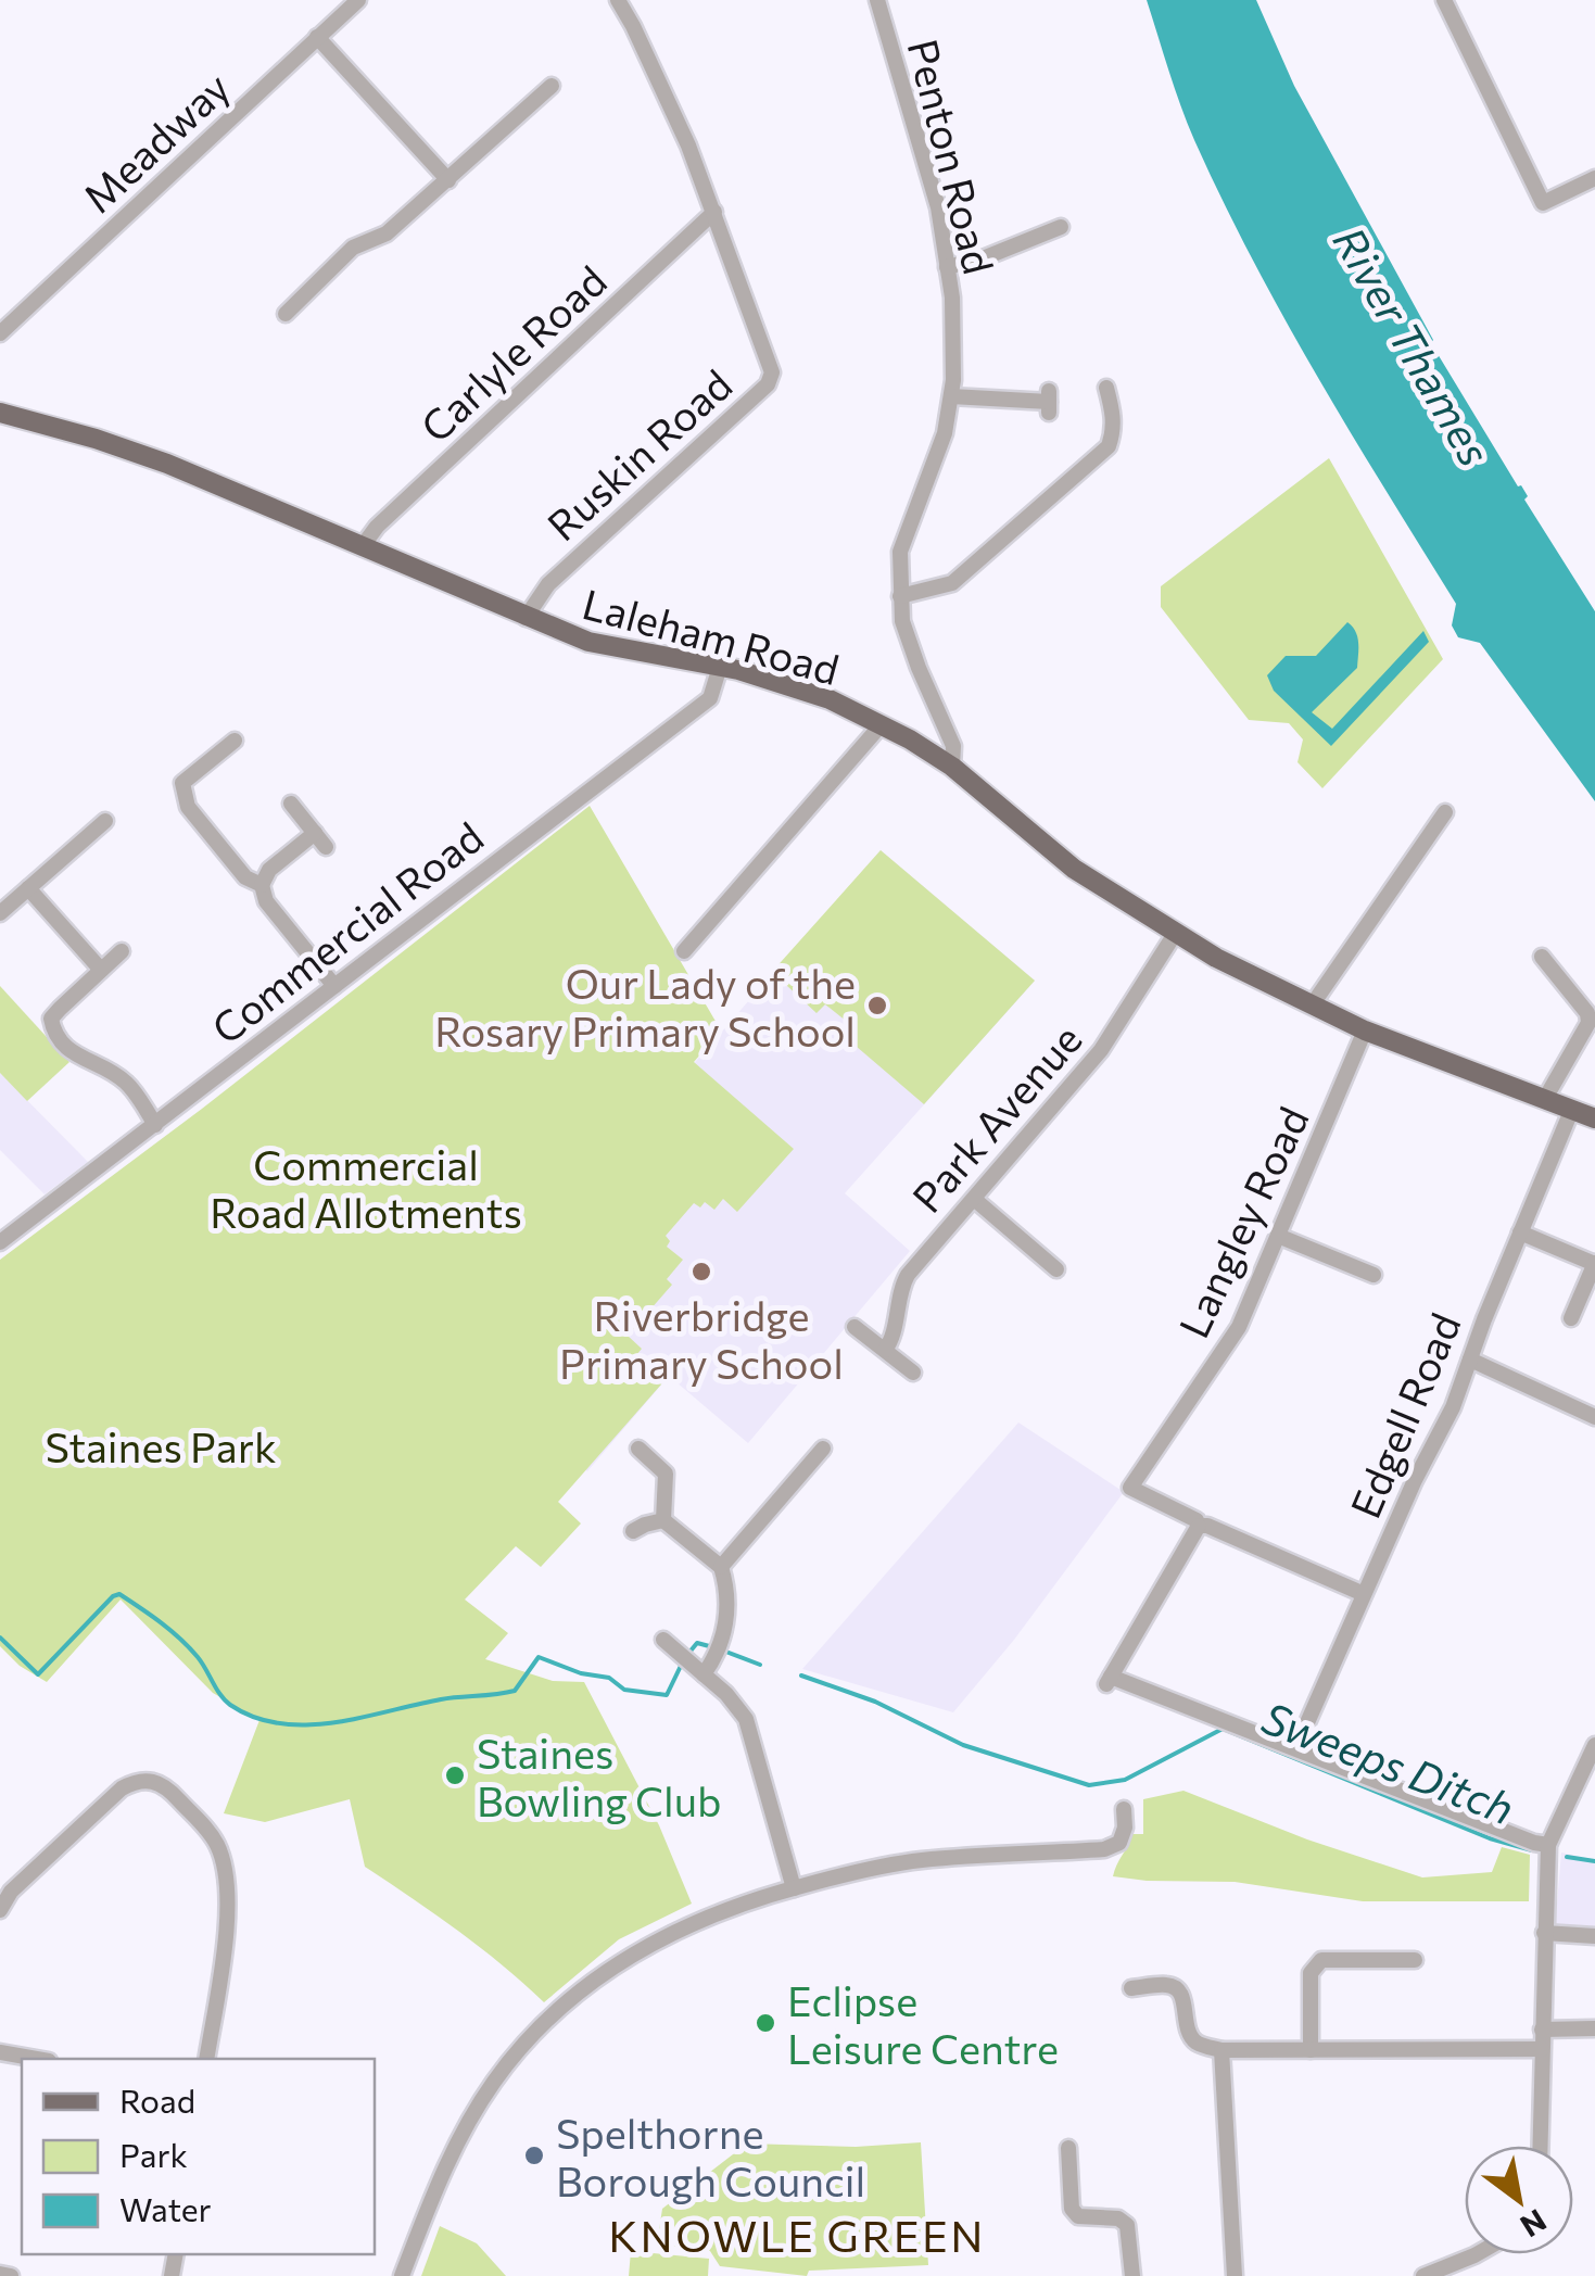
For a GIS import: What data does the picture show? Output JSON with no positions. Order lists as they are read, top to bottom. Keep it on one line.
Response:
{"streets":{"main road":["Laleham Road"],"street":["Meadway","Penton Road","Carlyle Road","Ruskin Road","Commercial Road","Park Avenue","Langley Road","Edgell Road"]},"crossings":[["Penton Road","Laleham Road"],["Carlyle Road","Ruskin Road"],["Carlyle Road","Laleham Road"],["Ruskin Road","Laleham Road"],["Laleham Road","Commercial Road"],["Laleham Road","Park Avenue"],["Laleham Road","Langley Road"],["Laleham Road","Edgell Road"]],"districts":["KNOWLE GREEN"],"water":["River Thames","Sweeps Ditch"],"parks":["Commercial Road Allotments","Staines Park"],"places":["Our Lady of the Rosary Primary School","Riverbridge Primary School","Staines Bowling Club","Eclipse Leisure Centre","Spelthorne Borough Council"],"legend":["Road","Park","Water"],"north":"bottom right"}
